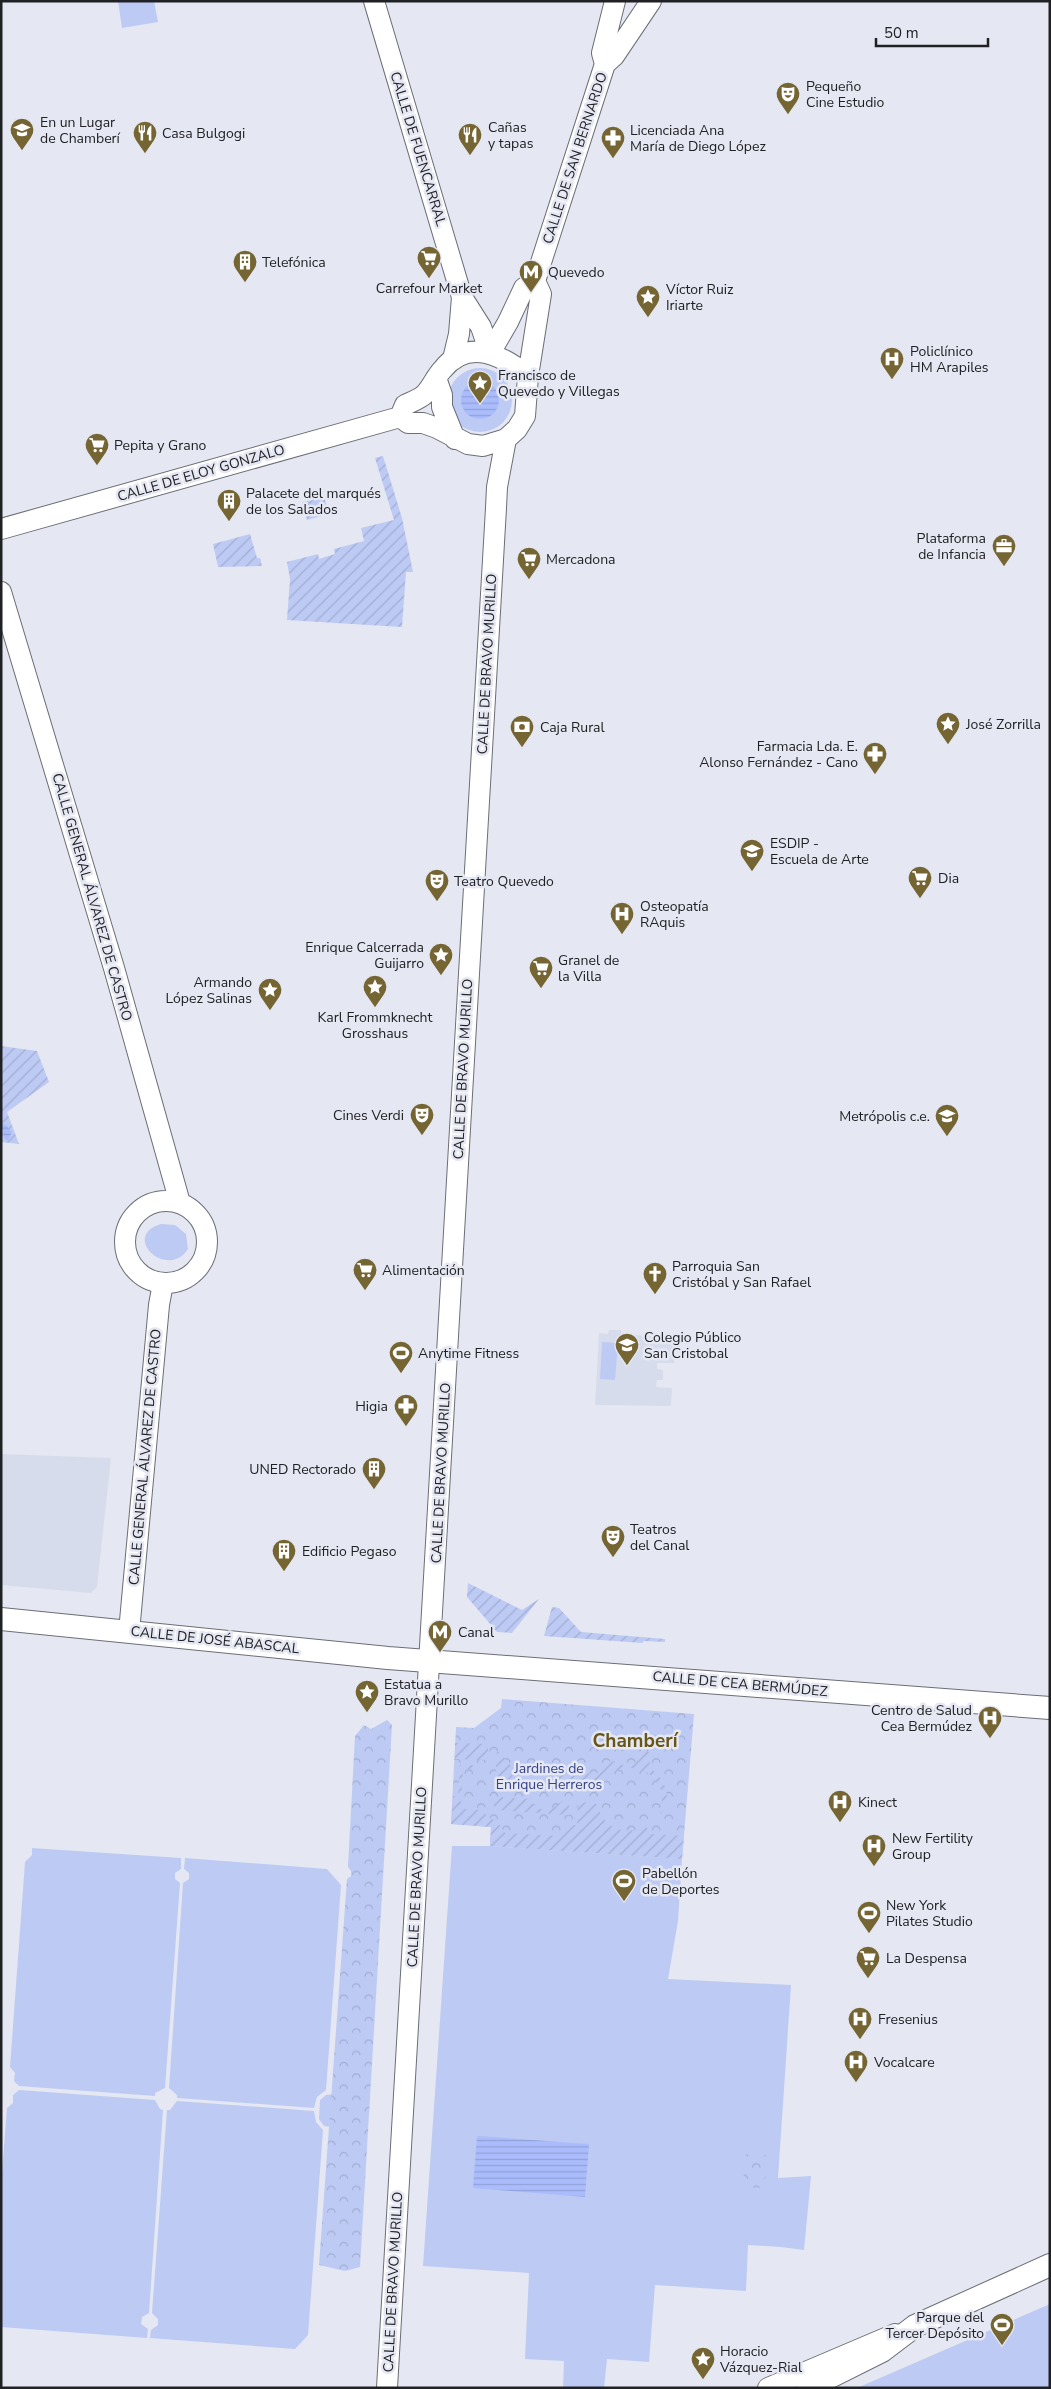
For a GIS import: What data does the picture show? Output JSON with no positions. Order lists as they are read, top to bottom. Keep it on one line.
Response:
{"streets":{"main road":["CALLE DE FUENCARRAL","CALLE DE SAN BERNARDO","CALLE DE ELOY GONZALO","CALLE DE BRAVO MURILLO","CALLE GENERAL ÁLVAREZ DE CASTRO","CALLE DE JOSÉ ABASCAL","CALLE DE CEA BERMÚDEZ"]},"crossings":[["CALLE DE FUENCARRAL","CALLE DE SAN BERNARDO"],["CALLE DE FUENCARRAL","CALLE DE BRAVO MURILLO"],["CALLE DE SAN BERNARDO","CALLE DE BRAVO MURILLO"],["CALLE DE BRAVO MURILLO","CALLE DE JOSÉ ABASCAL"],["CALLE DE BRAVO MURILLO","CALLE DE CEA BERMÚDEZ"],["CALLE GENERAL ÁLVAREZ DE CASTRO","CALLE DE JOSÉ ABASCAL"],["CALLE DE JOSÉ ABASCAL","CALLE DE CEA BERMÚDEZ"]],"districts":["Chamberí"],"parks":["Jardines de Enrique Herreros"],"places":{"theatre":["Pequeño Cine Estudio","Teatro Quevedo","Cines Verdi","Teatros del Canal"],"school or university":["En un Lugar de Chamberí","ESDIP - Escuela de Arte","Metrópolis c.e.","Colegio Público San Cristobal"],"restaurant":["Casa Bulgogi","Cañas y tapas"],"pharmacy":["Licenciada Ana María de Diego López","Farmacia Lda. E. Alonso Fernández - Cano","Higia"],"supermarket":["Carrefour Market","Pepita y Grano","Mercadona","Dia","Granel de la Villa","Alimentación","La Despensa"],"building":["Telefónica","Palacete del marqués de los Salados","UNED Rectorado","Edificio Pegaso"],"metro station":["Quevedo","Canal"],"place":["Víctor Ruiz Iriarte","Francisco de Quevedo y Villegas","José Zorrilla","Enrique Calcerrada Guijarro","Karl Frommknecht Grosshaus","Armando López Salinas","Estatua a Bravo Murillo","Horacio Vázquez-Rial"],"hospital":["Policlínico HM Arapiles","Osteopatía RAquis","Centro de Salud Cea Bermúdez","Kinect","New Fertility Group","Fresenius","Vocalcare"],"office":["Plataforma de Infancia"],"bank":["Caja Rural"],"church":["Parroquia San Cristóbal y San Rafael"],"sports":["Anytime Fitness","Pabellón de Deportes","New York Pilates Studio","Parque del Tercer Depósito"]},"scale_bar":"50 m"}
